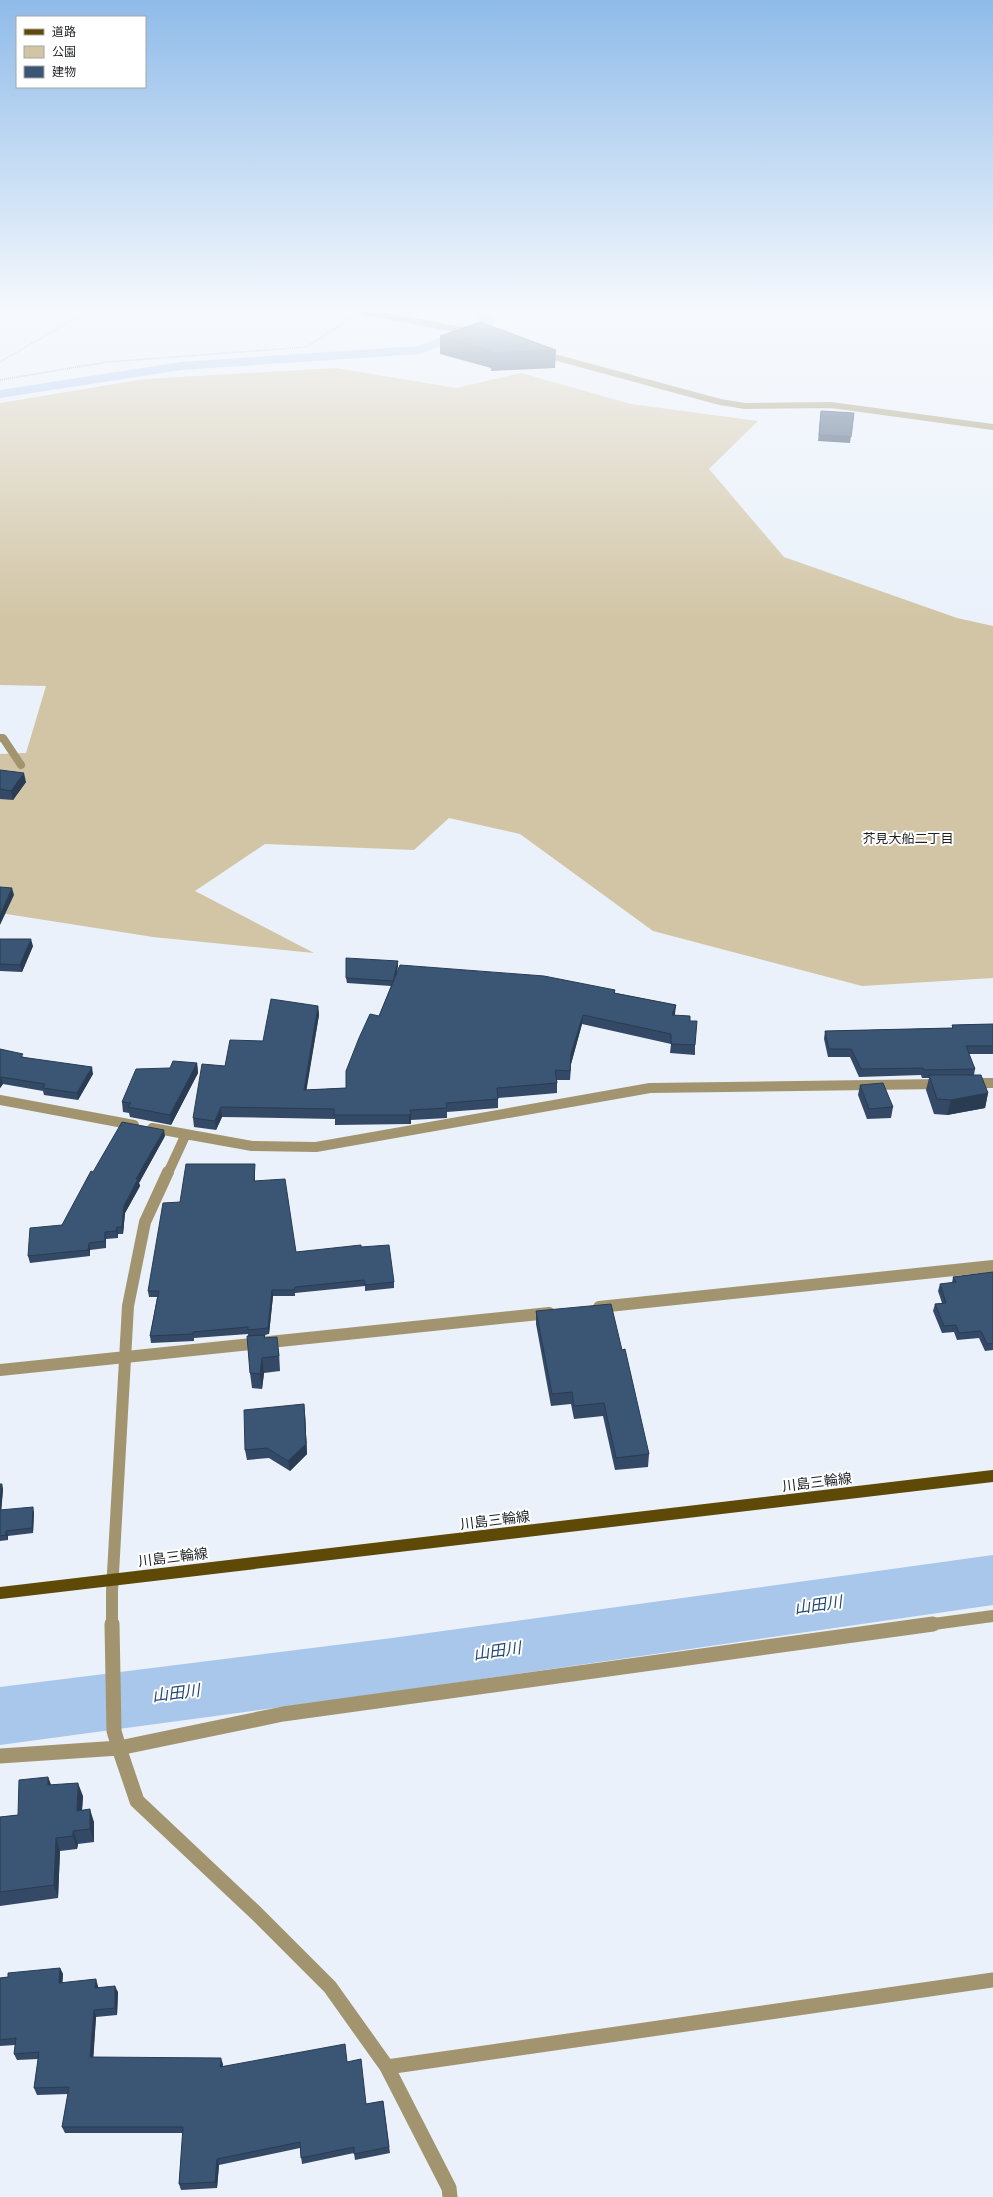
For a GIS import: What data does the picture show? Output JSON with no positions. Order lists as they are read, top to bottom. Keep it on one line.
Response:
{"streets":{"main road":["川島三輪線"]},"districts":["芥見大船二丁目"],"water":["山田川"],"legend":["道路","公園","建物"]}
